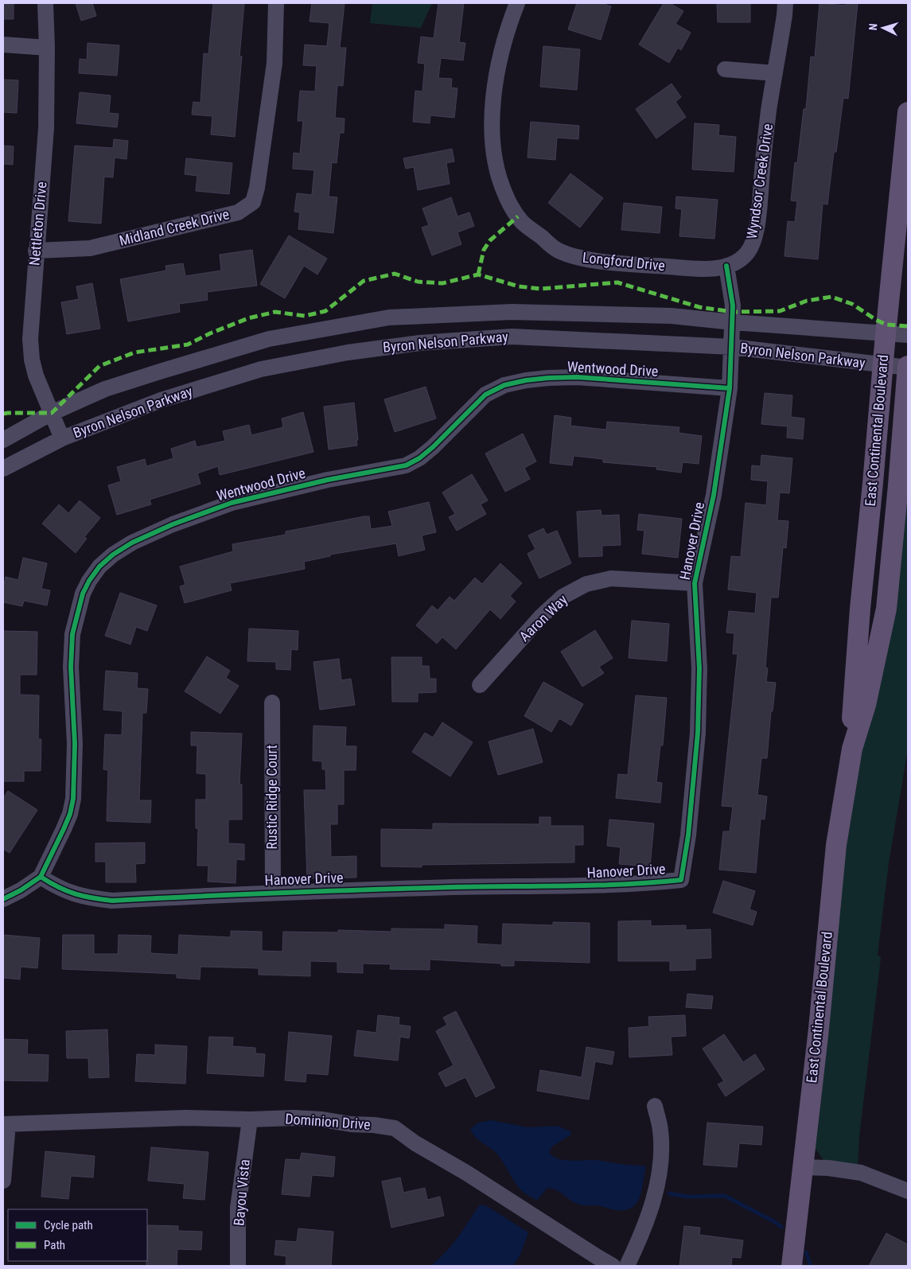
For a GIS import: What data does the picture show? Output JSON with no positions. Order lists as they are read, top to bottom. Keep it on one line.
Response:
{"streets":{"main road":["East Continental Boulevard"],"street":["Wyndsor Creek Drive","Nettleton Drive","Midland Creek Drive","Longford Drive","Byron Nelson Parkway","Wentwood Drive","Hanover Drive","Aaron Way","Rustic Ridge Court","Dominion Drive","Bayou Vista"]},"crossings":[["Wyndsor Creek Drive","Longford Drive"],["Nettleton Drive","Midland Creek Drive"],["Nettleton Drive","Byron Nelson Parkway"],["Byron Nelson Parkway","East Continental Boulevard"],["Byron Nelson Parkway","Hanover Drive"],["Wentwood Drive","Hanover Drive"],["Hanover Drive","Aaron Way"],["Hanover Drive","Rustic Ridge Court"],["Dominion Drive","Bayou Vista"]],"legend":["Cycle path","Path"],"north":"left"}
